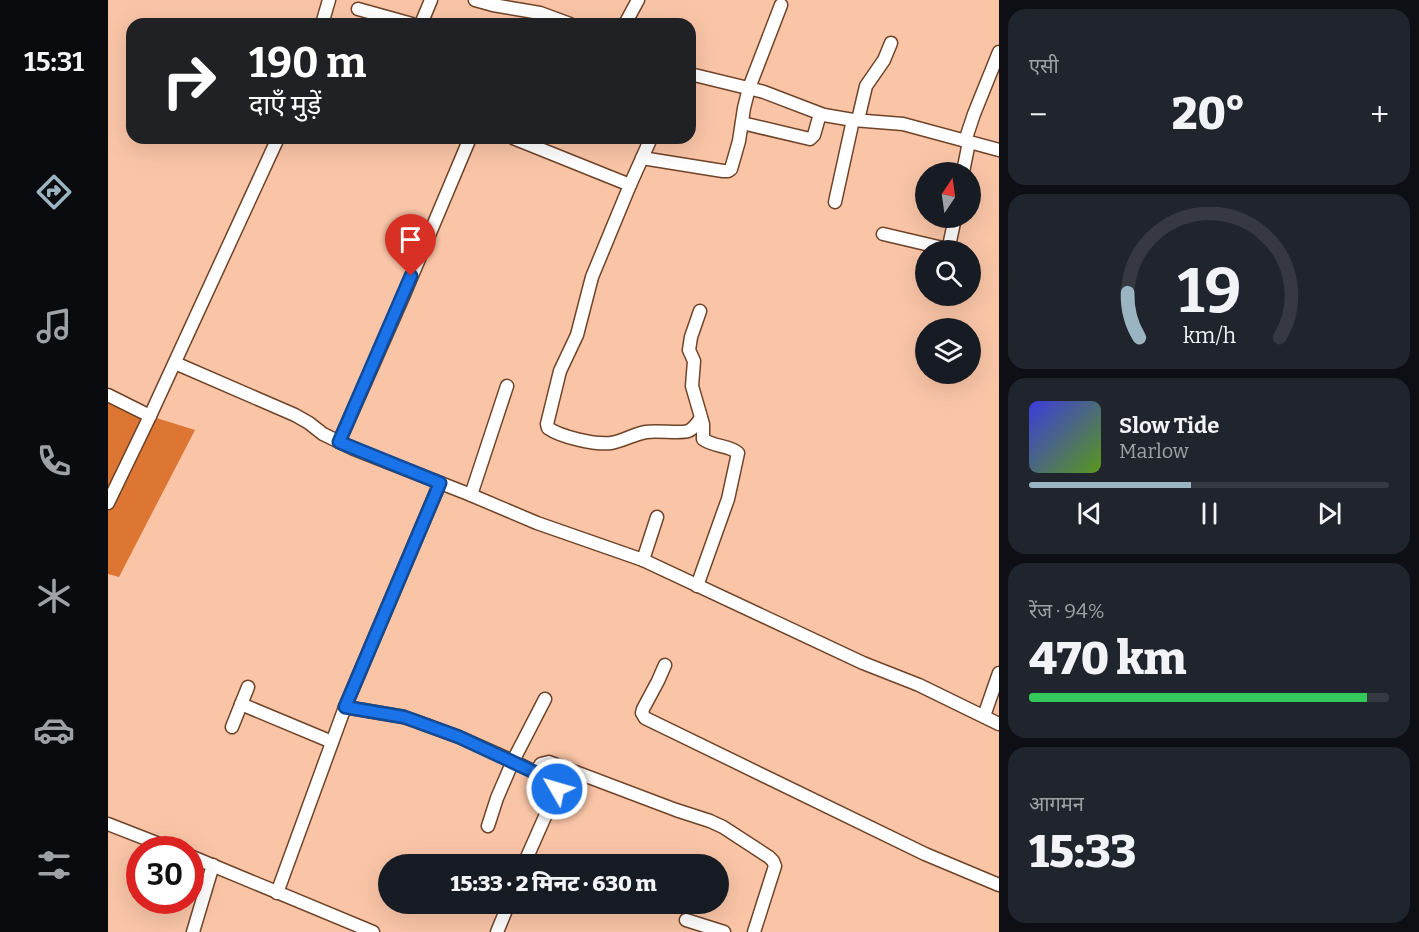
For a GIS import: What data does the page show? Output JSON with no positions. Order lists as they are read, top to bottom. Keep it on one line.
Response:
{"north":"top","page":{"tabs":"15:31","tile":["एसी",["रेंज · 94%","470 km"],["आगमन","15:33"]],"turn":["190 m","दाएँ मुड़ें"],"heat":["−","20°","+"],"song":["Slow Tide","Marlow"],"limit":"30","trip":"15:33 · 2 मिनट · 630 m","gauge":["19","km/h"]}}
